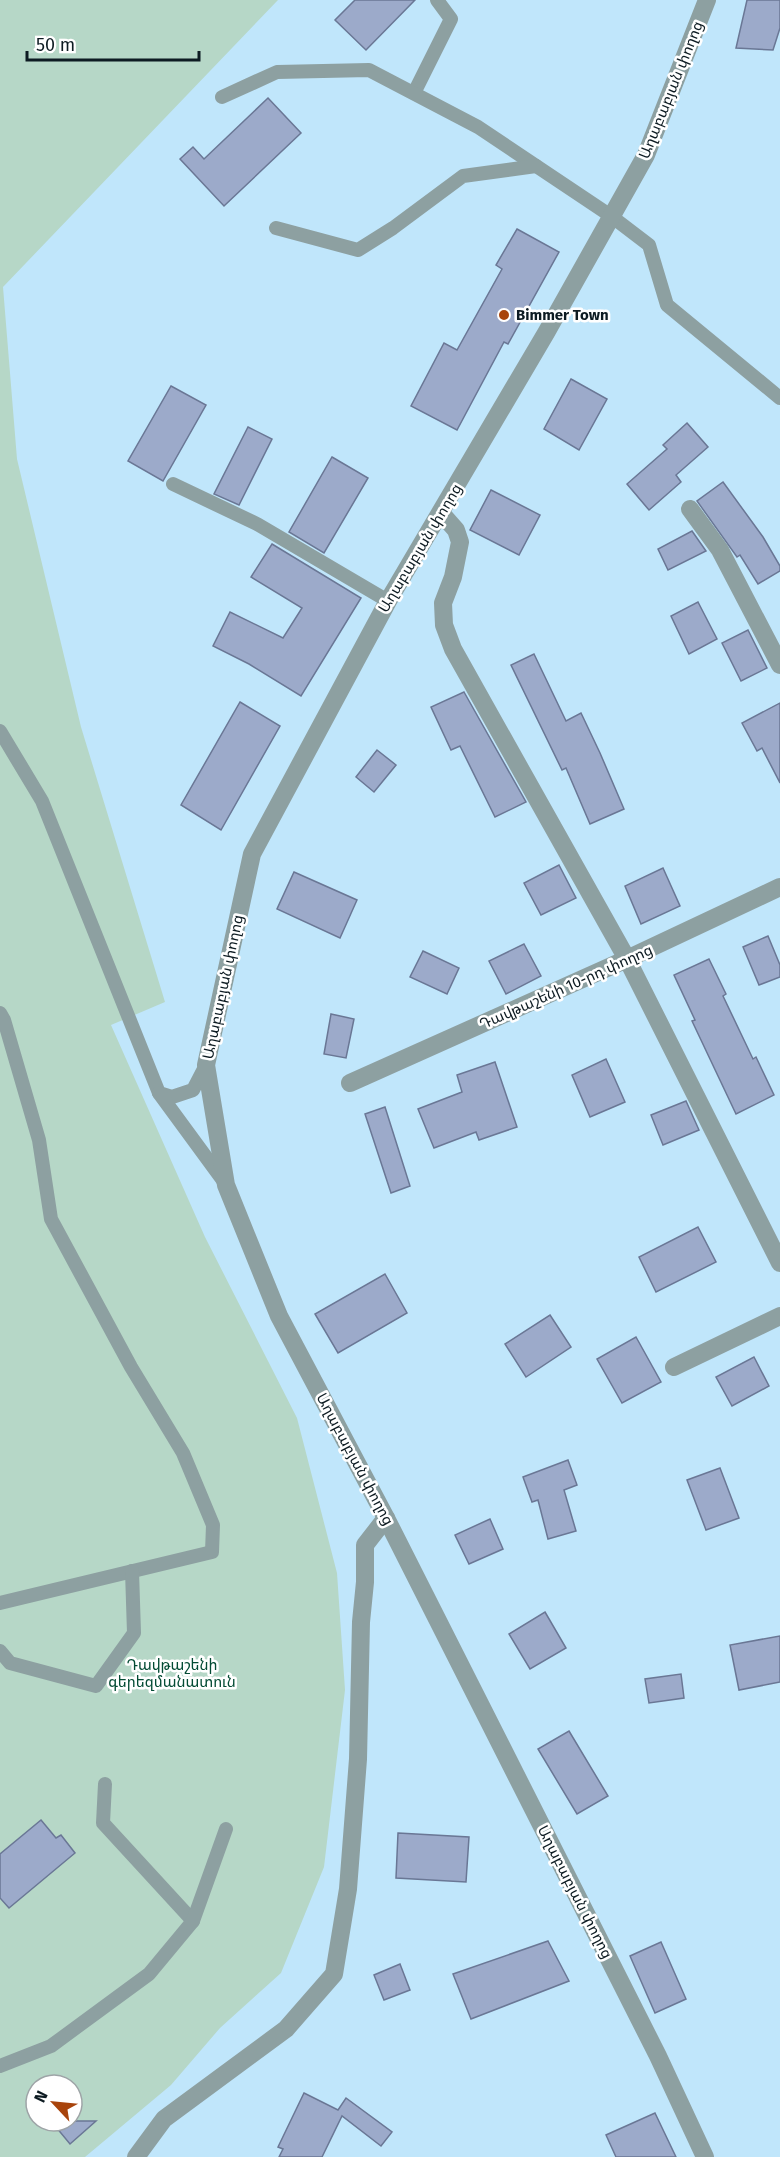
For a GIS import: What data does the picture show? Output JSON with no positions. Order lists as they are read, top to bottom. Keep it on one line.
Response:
{"streets":{"street":["Աղաբաբյան փողոց","Դավթաշենի 10-րդ փողոց"]},"parks":["Դավթաշենի գերեզմանատուն"],"places":["Bimmer Town"],"scale_bar":"50 m","north":"top left"}
